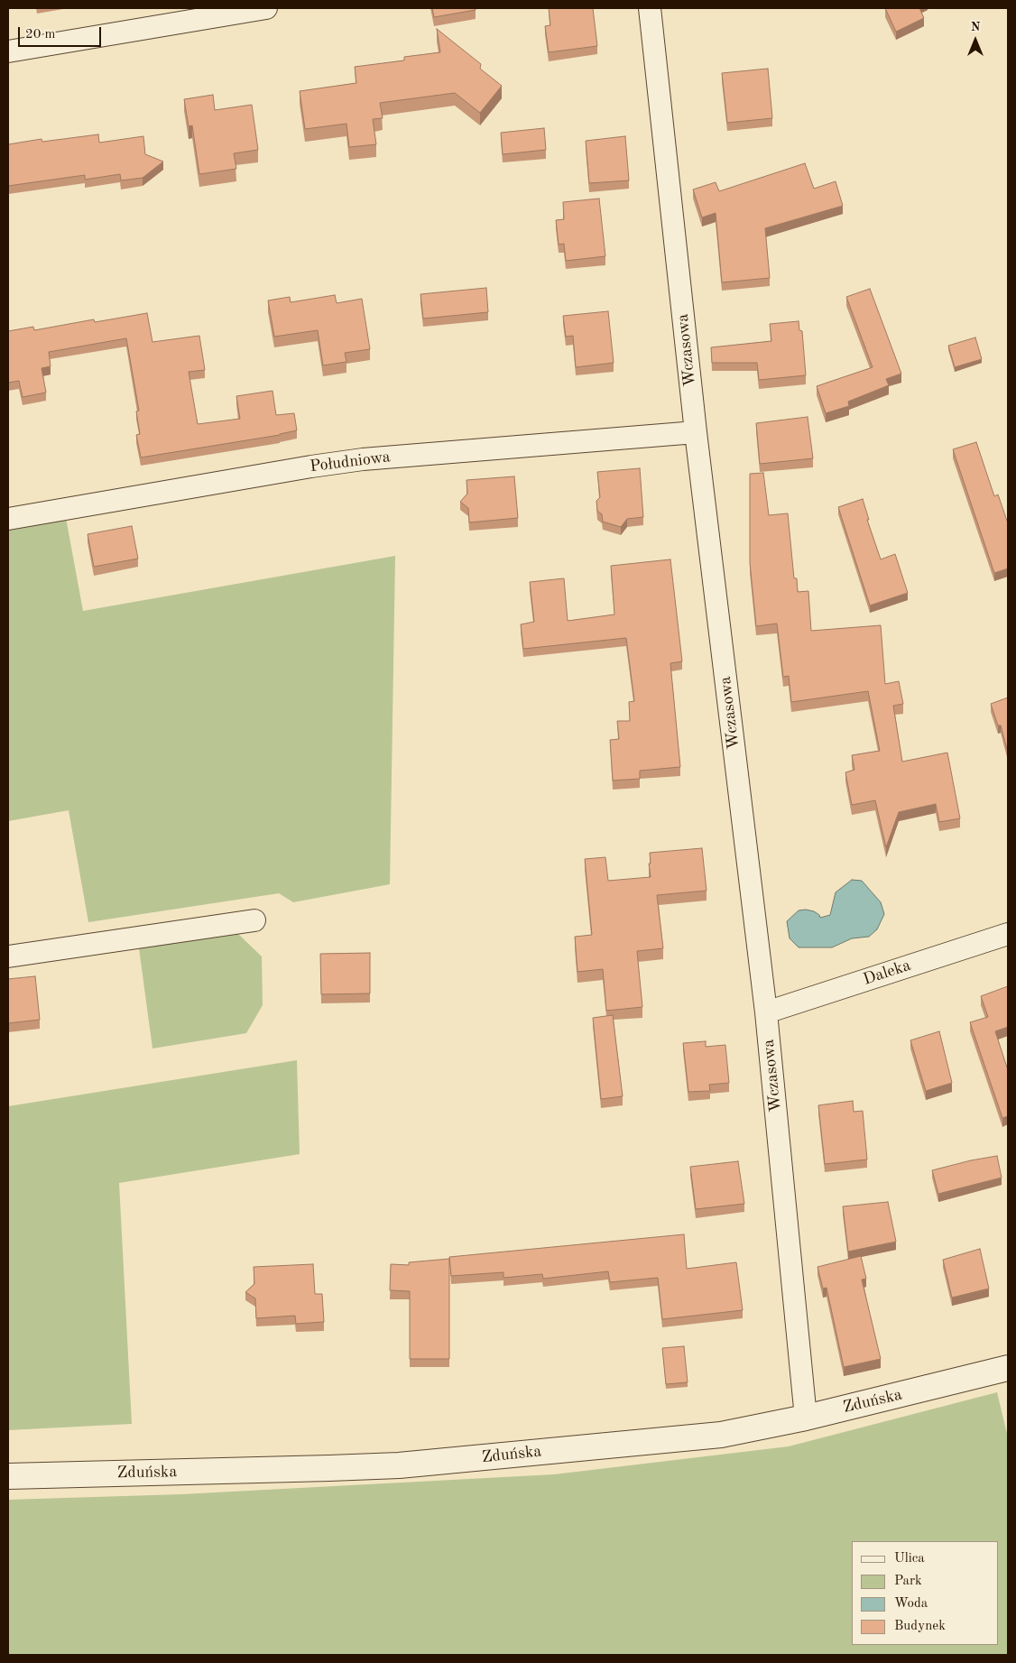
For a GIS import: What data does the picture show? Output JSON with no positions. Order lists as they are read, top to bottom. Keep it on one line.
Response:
{"streets":{"street":["Wczasowa","Południowa","Daleka","Zduńska"]},"crossings":[["Wczasowa","Południowa"],["Wczasowa","Daleka"],["Wczasowa","Zduńska"]],"legend":["Ulica","Park","Woda","Budynek"],"scale_bar":"20 m","north":"top"}
